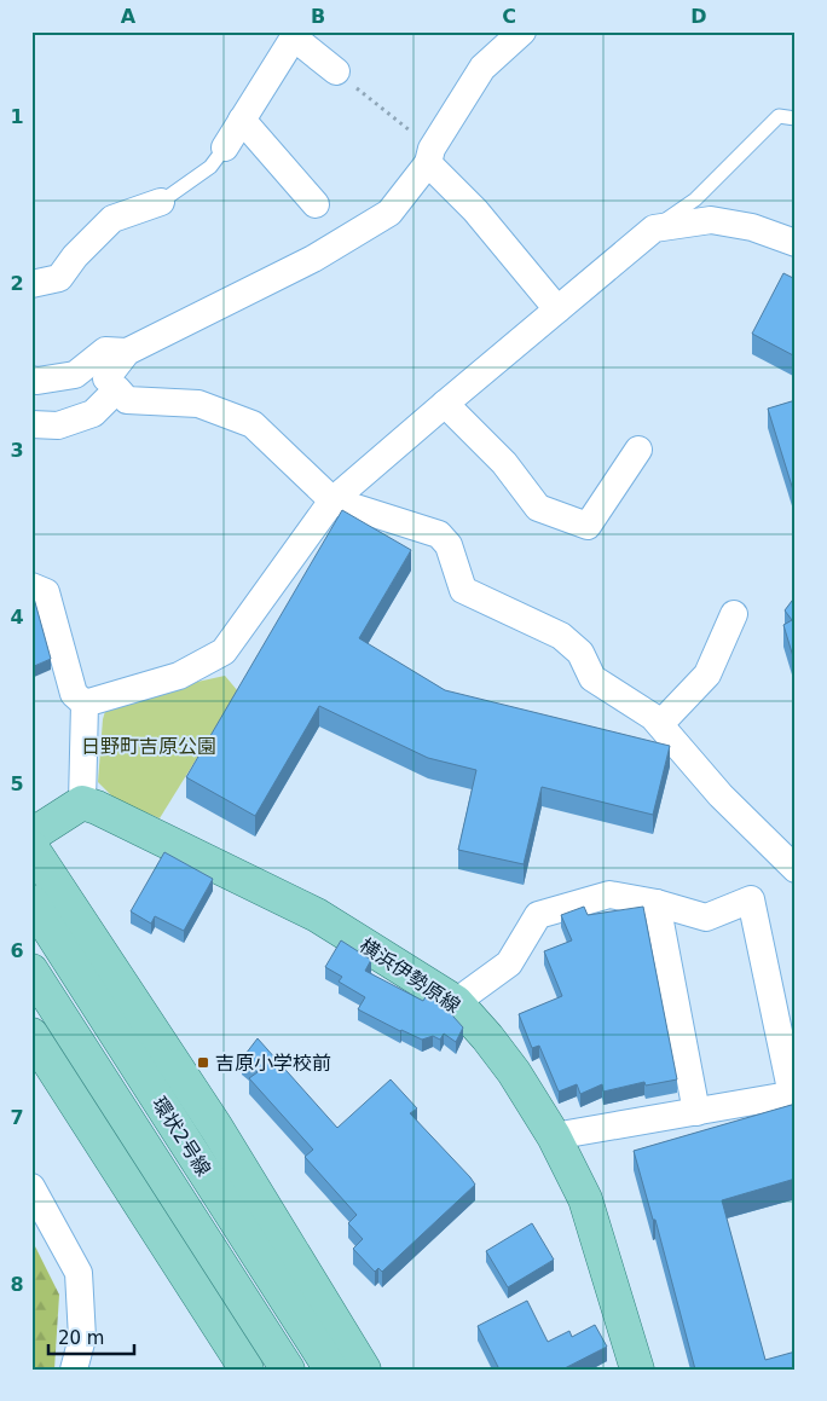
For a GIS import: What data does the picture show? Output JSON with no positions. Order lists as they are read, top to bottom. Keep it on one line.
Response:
{"streets":{"main road":["横浜伊勢原線","環状2号線"]},"parks":["日野町吉原公園"],"places":{"transit":["吉原小学校前"]},"scale_bar":"20 m","grid":{"columns":["A","B","C","D"],"rows":["1","2","3","4","5","6","7","8"]}}
